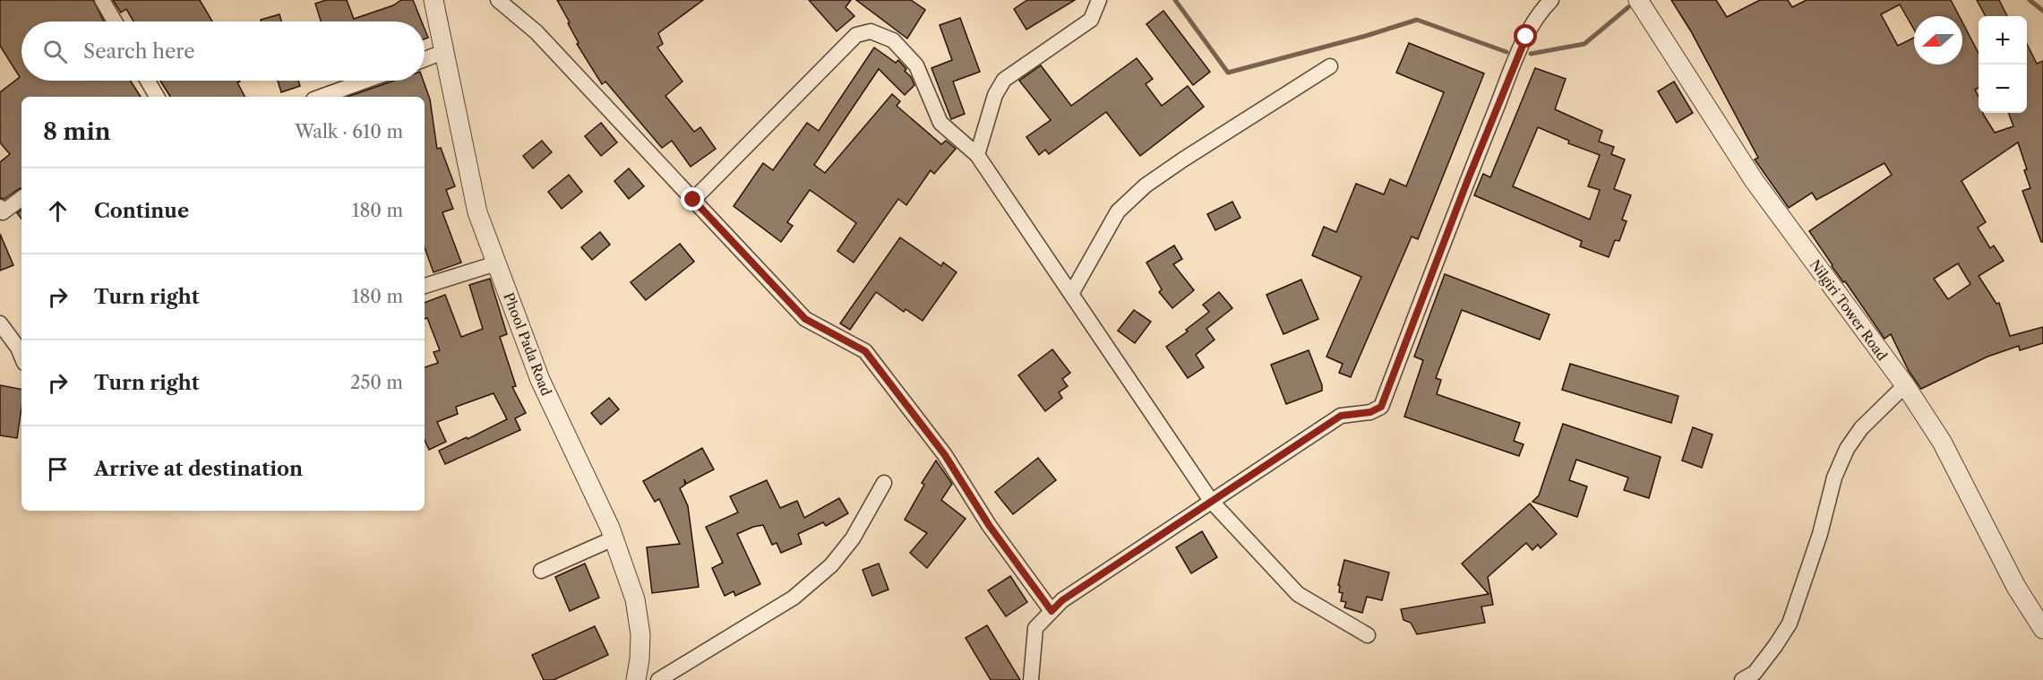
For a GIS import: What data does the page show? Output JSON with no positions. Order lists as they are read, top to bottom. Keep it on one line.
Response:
{"streets":{"street":["Nilgiri Tower Road","Phool Pada Road"]},"north":"left","page":{"map_buttons":["+","−"],"search":"Search here","heading":["8 min","Walk · 610 m"],"list":[["Continue","180 m"],["Turn right","180 m"],["Turn right","250 m"],"Arrive at destination"]}}
